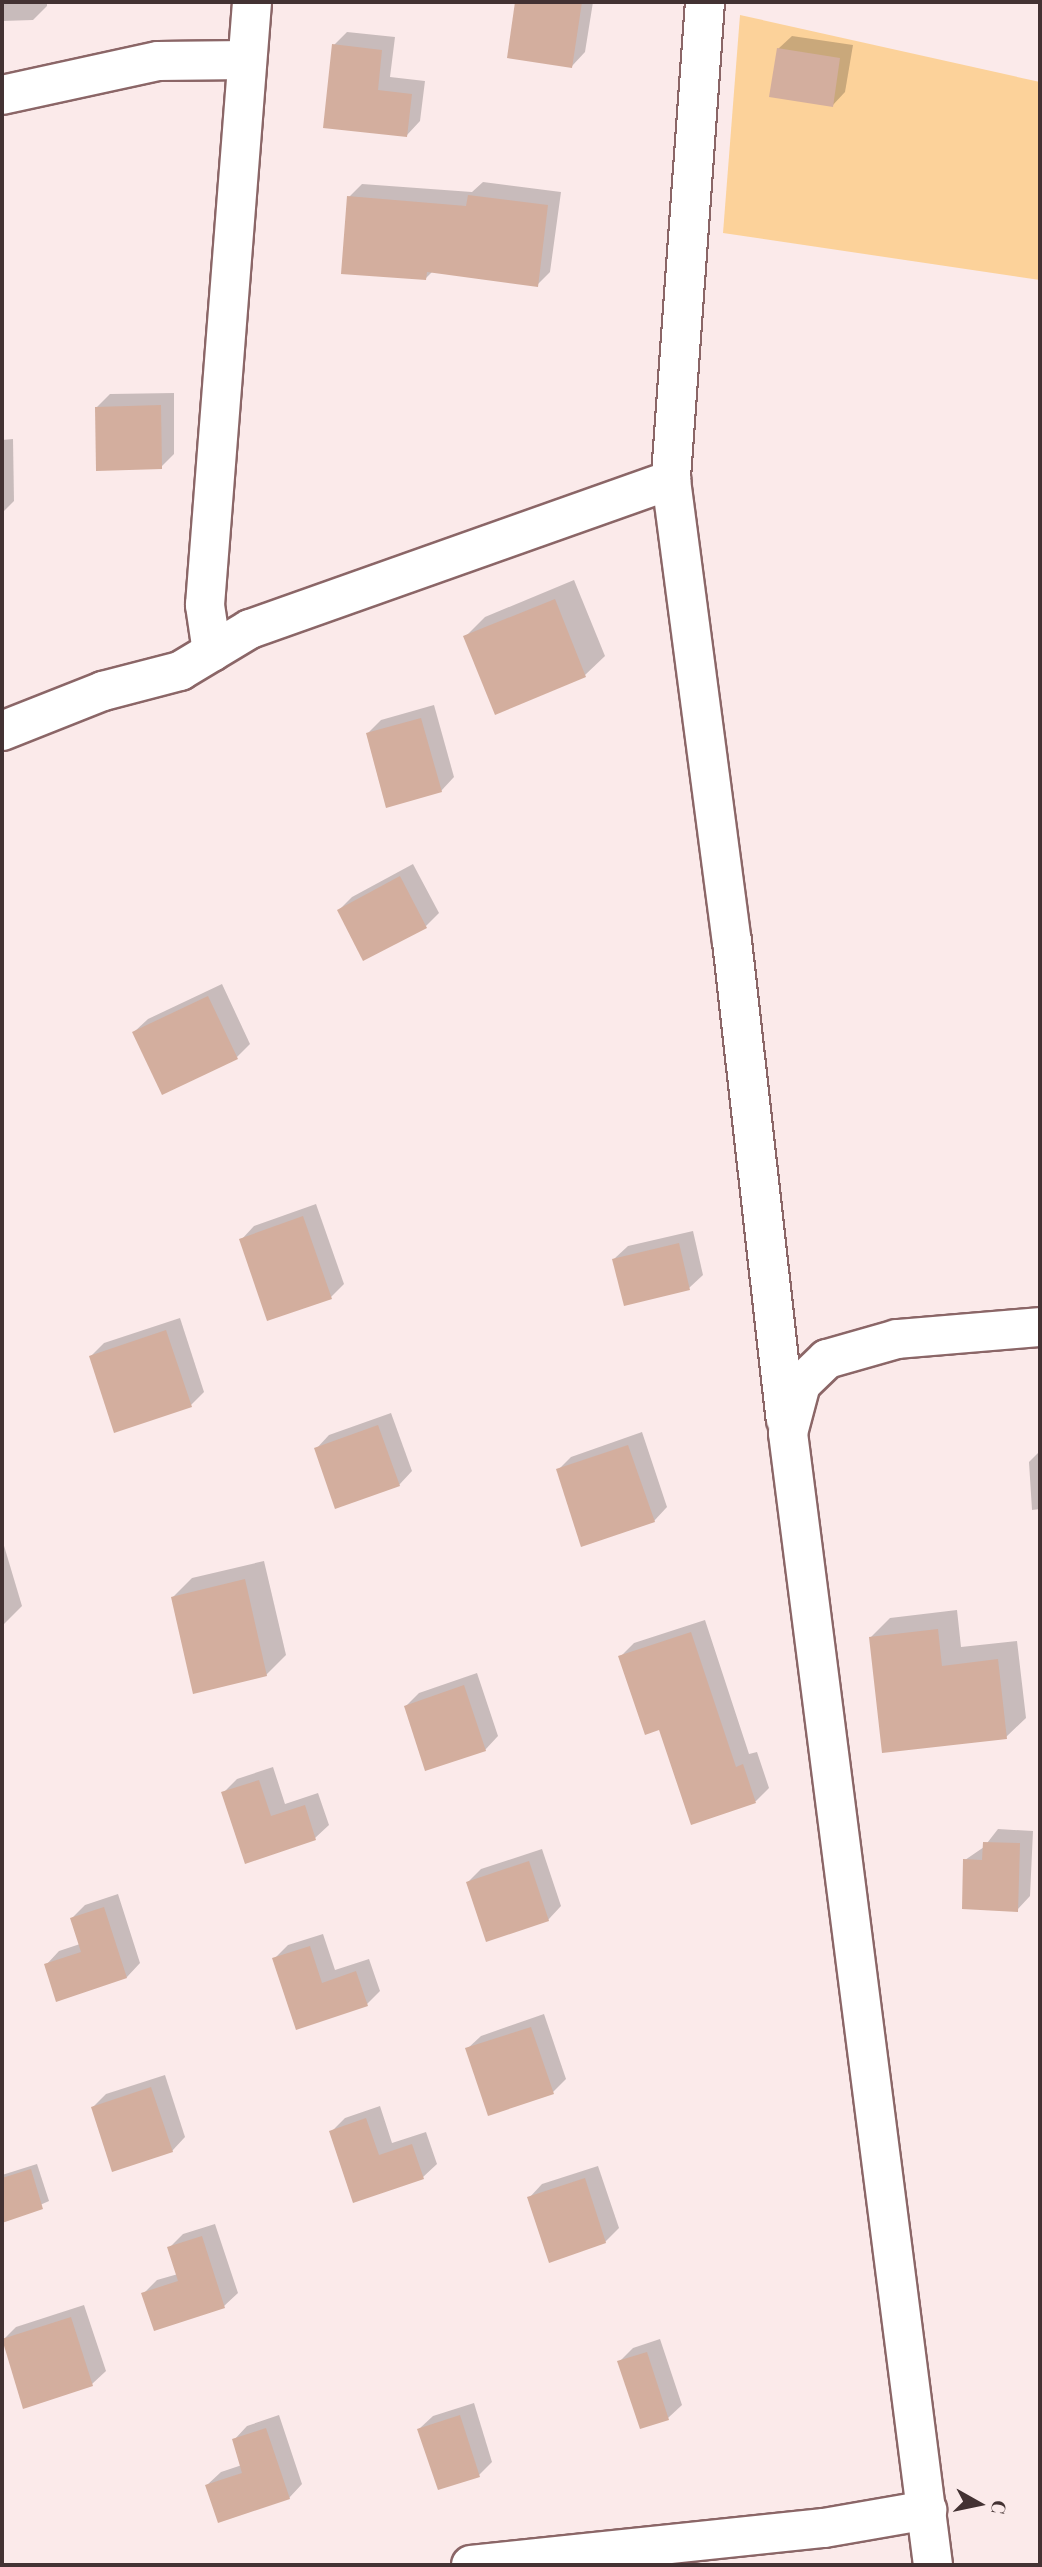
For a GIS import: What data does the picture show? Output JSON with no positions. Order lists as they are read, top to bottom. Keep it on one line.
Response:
{"north":"right"}
